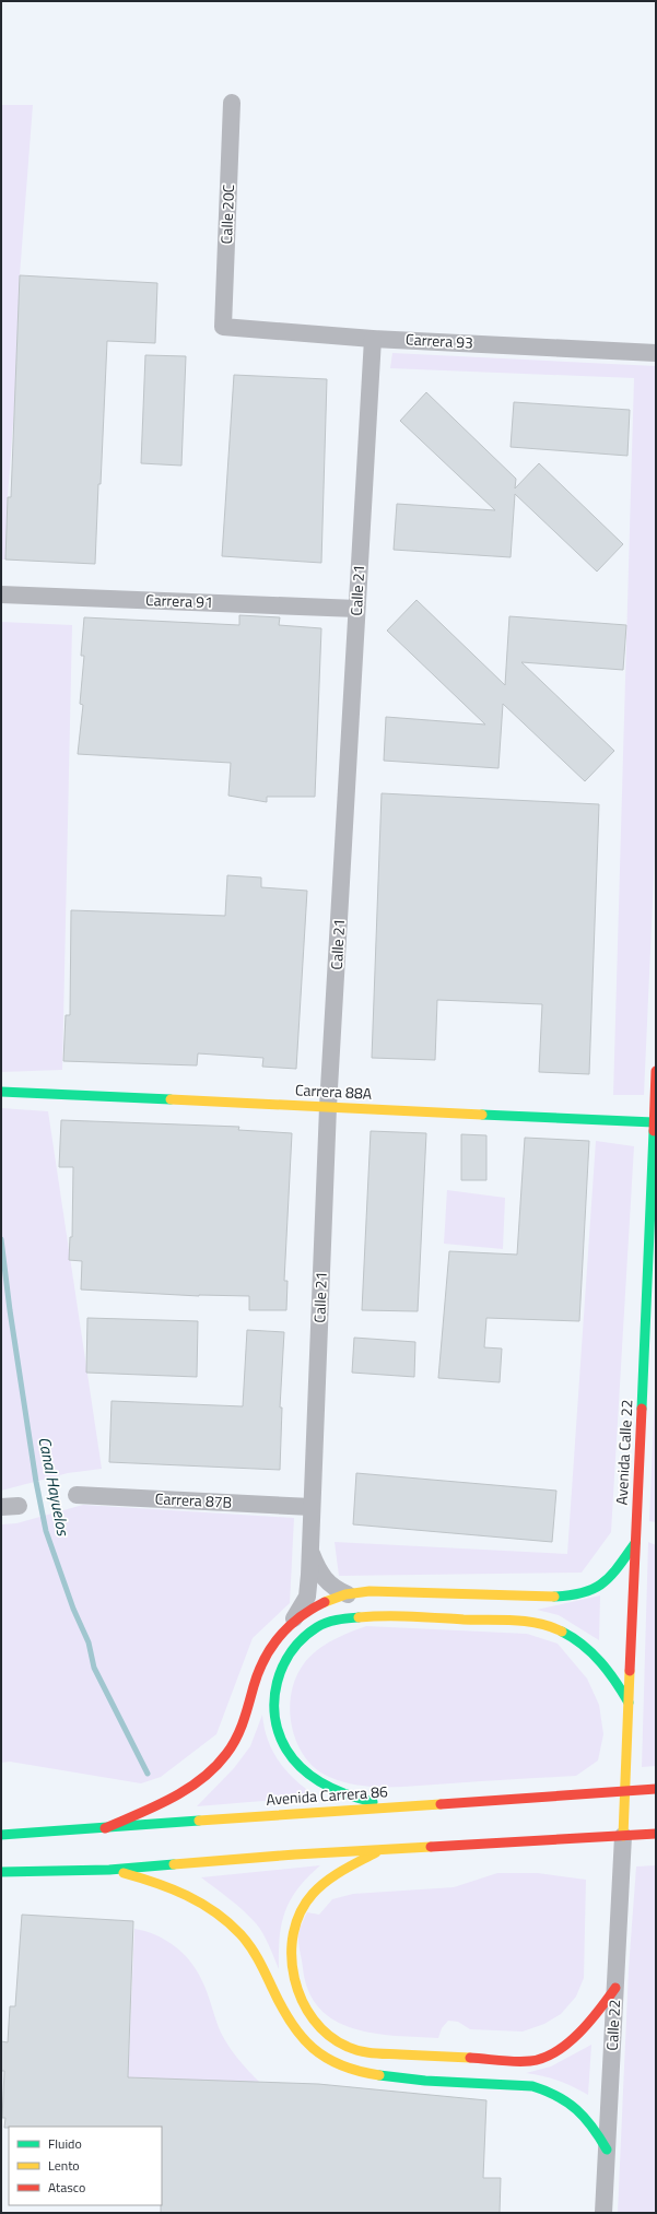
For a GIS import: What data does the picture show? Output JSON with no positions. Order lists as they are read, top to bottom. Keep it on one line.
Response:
{"streets":{"main road":["Carrera 88A","Avenida Calle 22","Avenida Carrera 86"],"street":["Calle 20C","Carrera 93","Calle 21","Carrera 91","Carrera 87B","Calle 22"]},"crossings":[["Calle 20C","Carrera 93"],["Carrera 93","Calle 21"],["Calle 21","Carrera 91"],["Calle 21","Carrera 88A"],["Calle 21","Carrera 87B"],["Carrera 88A","Avenida Calle 22"],["Avenida Calle 22","Avenida Carrera 86"],["Avenida Calle 22","Calle 22"]],"water":["Canal Hayuelos"],"legend":["Fluido","Lento","Atasco"]}
